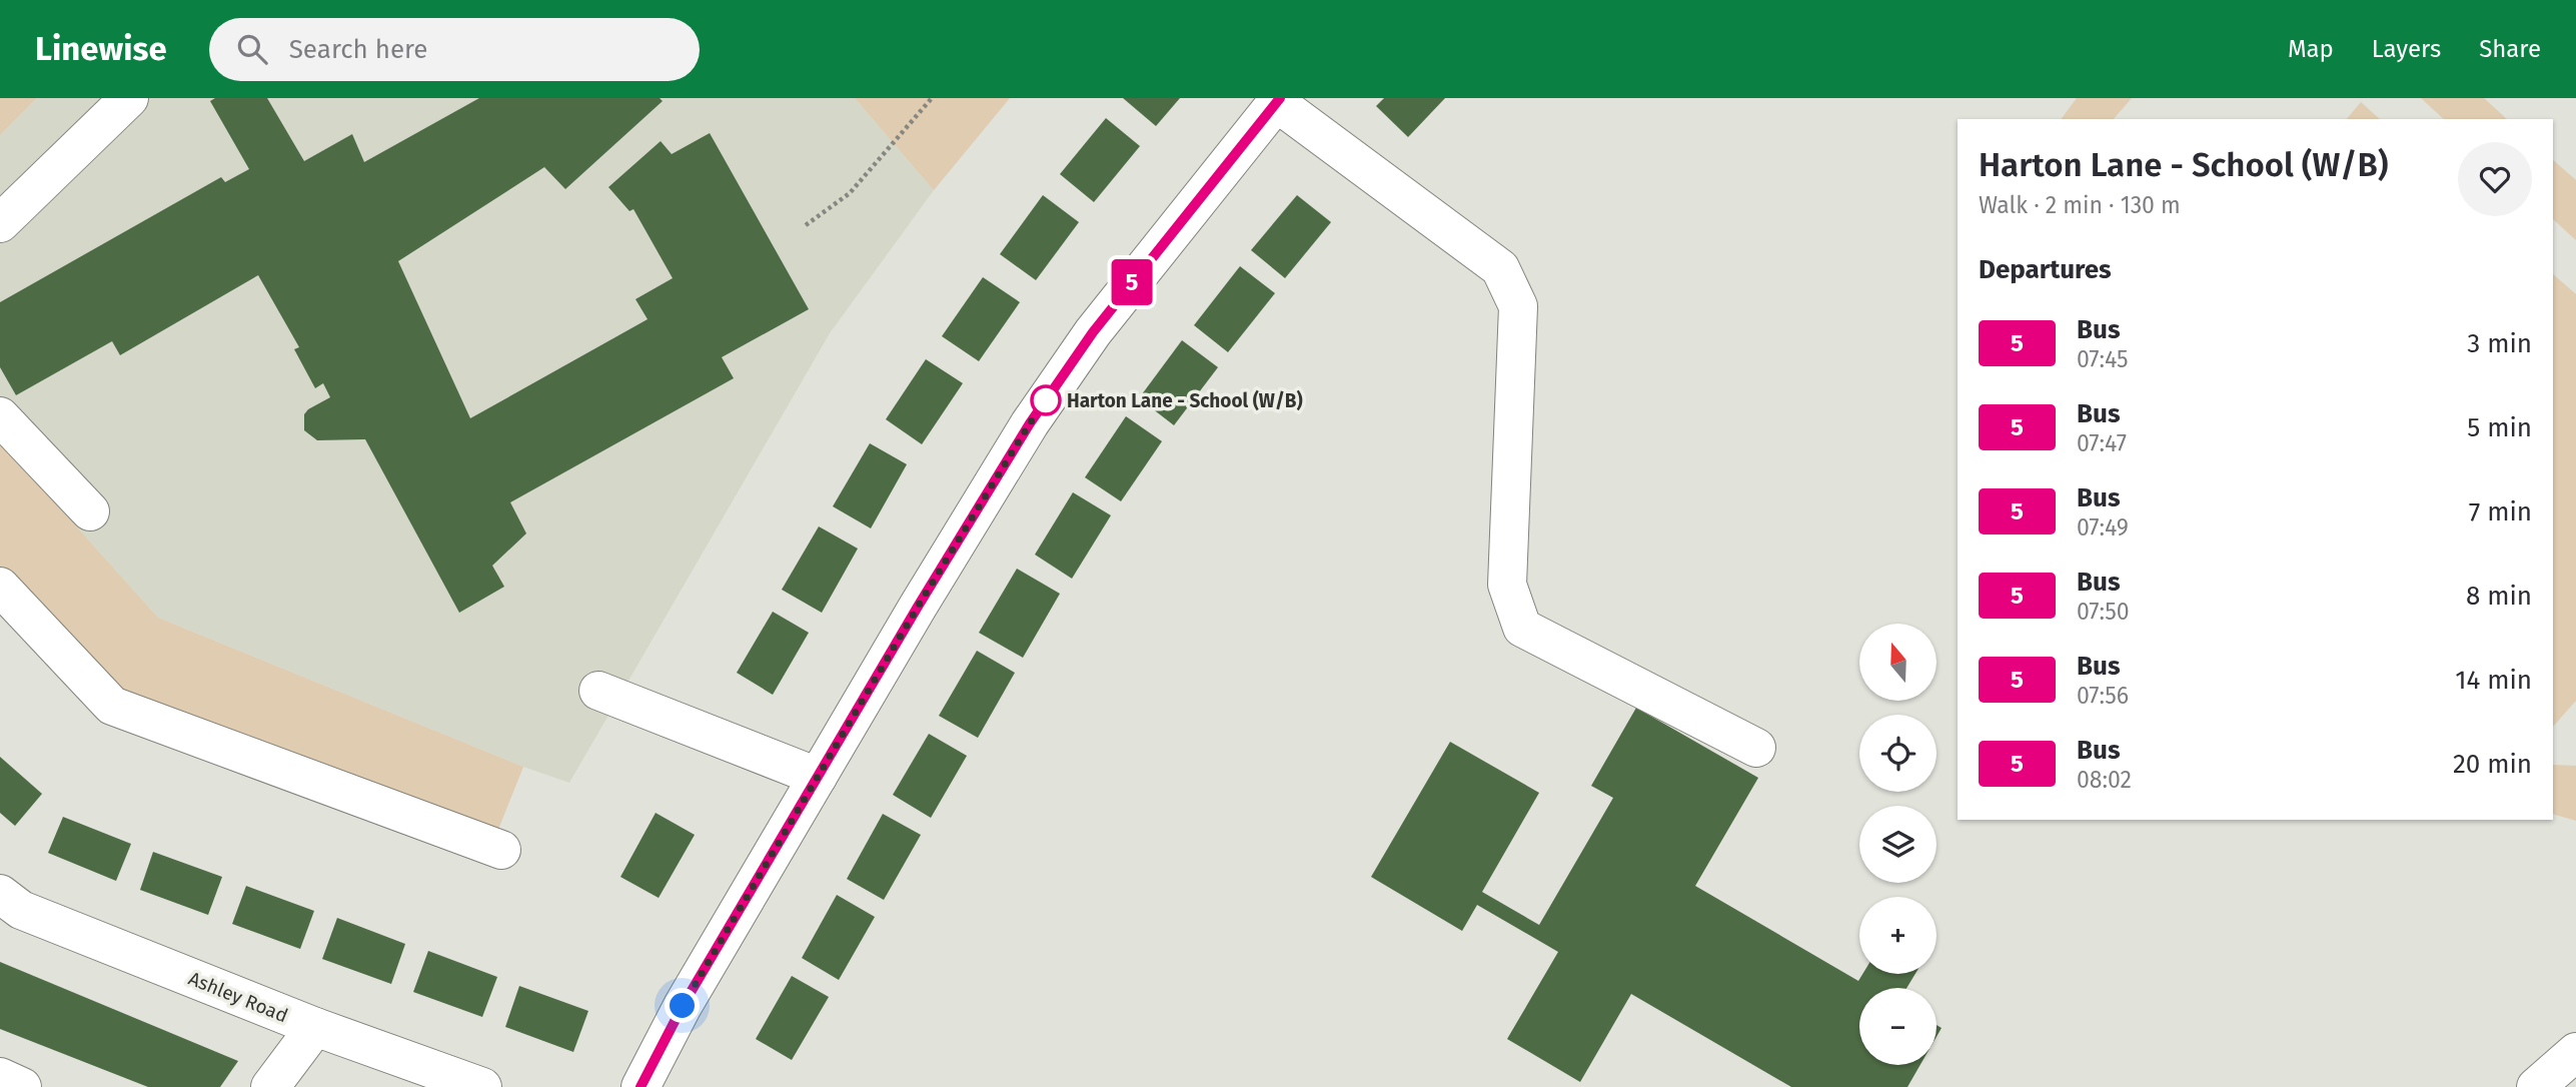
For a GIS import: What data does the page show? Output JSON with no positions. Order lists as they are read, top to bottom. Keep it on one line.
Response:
{"streets":{"street":["Ashley Road"]},"places":["Harton Lane - School (W/B)"],"lines":["bus line 5"],"north":"top","page":{"header":"Linewise","search":"Search here","nav":["Map","Layers","Share"],"on_map":"5","heading":[["Harton Lane - School (W/B)","Walk · 2 min · 130 m"],"Departures"],"list":[{"mark":"5","name":"Bus","note":"07:45","value":"3 min"},{"mark":"5","name":"Bus","note":"07:47","value":"5 min"},{"mark":"5","name":"Bus","note":"07:49","value":"7 min"},{"mark":"5","name":"Bus","note":"07:50","value":"8 min"},{"mark":"5","name":"Bus","note":"07:56","value":"14 min"},{"mark":"5","name":"Bus","note":"08:02","value":"20 min"}],"map_buttons":["+","−"]}}
